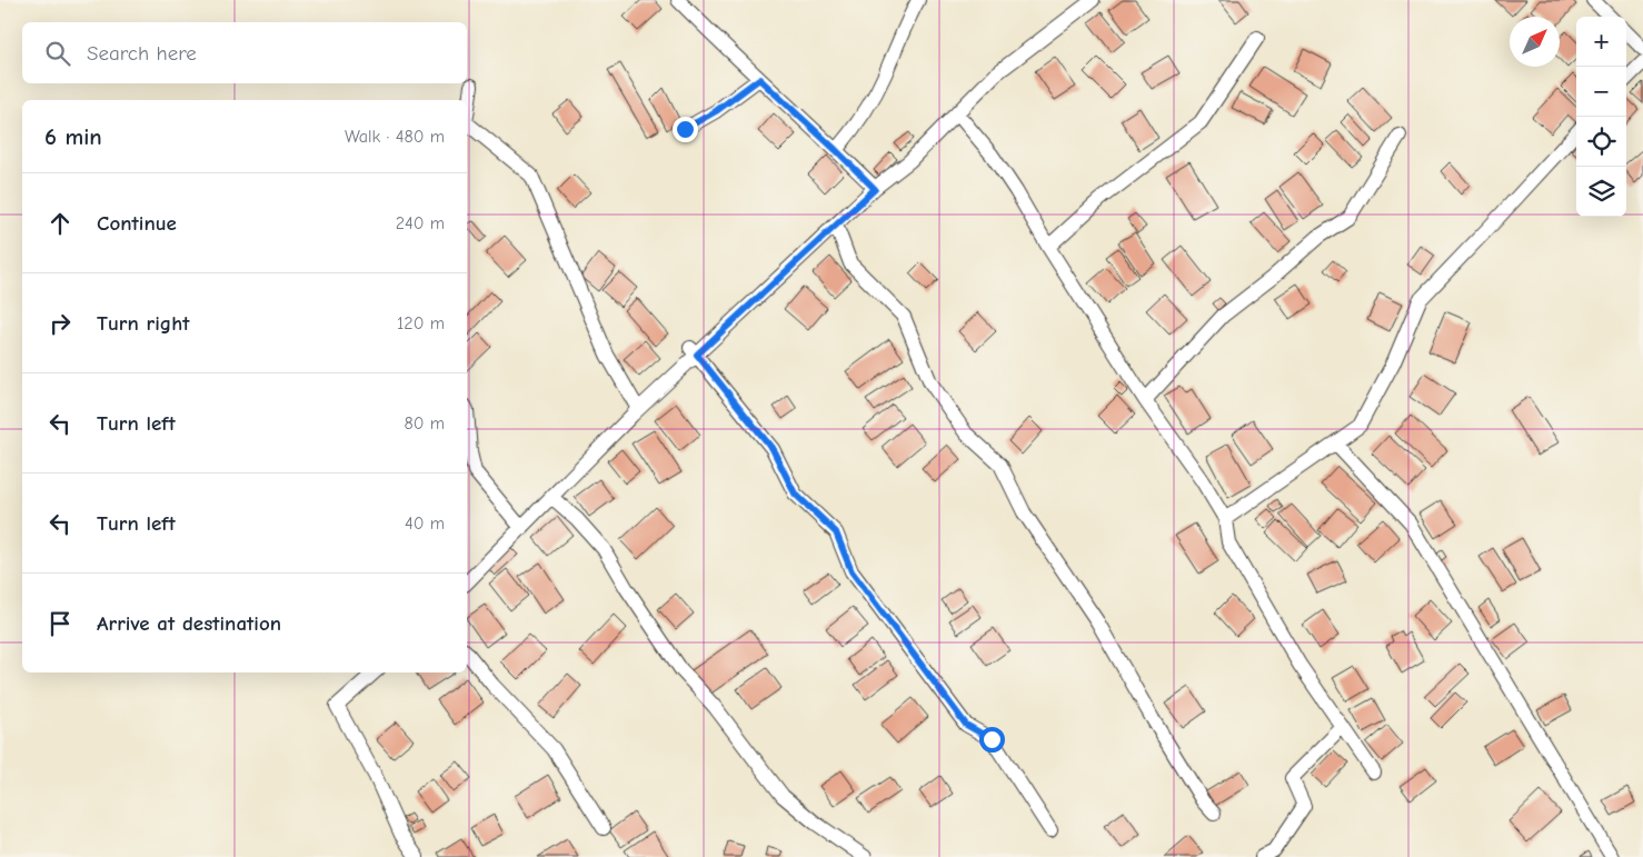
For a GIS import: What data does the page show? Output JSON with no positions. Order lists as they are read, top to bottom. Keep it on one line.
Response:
{"north":"top right","page":{"map_buttons":["+","−"],"search":"Search here","heading":["6 min","Walk · 480 m"],"list":[["Continue","240 m"],["Turn right","120 m"],["Turn left","80 m"],["Turn left","40 m"],"Arrive at destination"]}}
